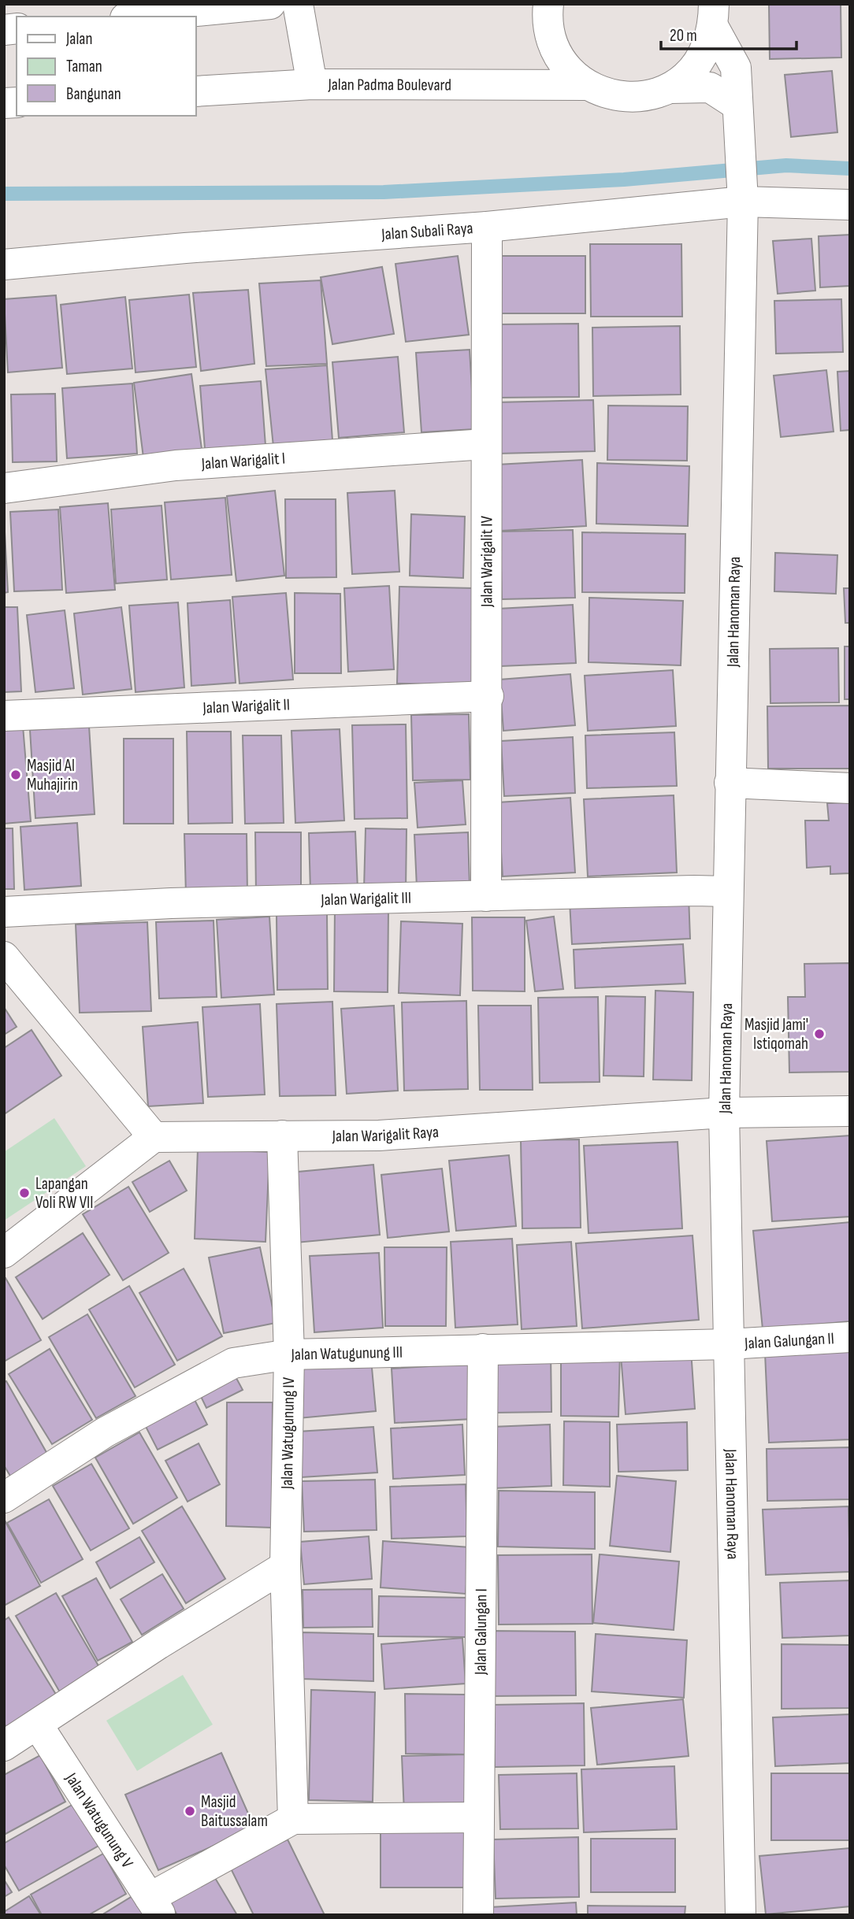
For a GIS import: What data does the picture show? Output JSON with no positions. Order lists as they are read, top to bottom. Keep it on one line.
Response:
{"streets":{"street":["Jalan Padma Boulevard","Jalan Subali Raya","Jalan Warigalit I","Jalan Warigalit IV","Jalan Hanoman Raya","Jalan Warigalit II","Jalan Warigalit III","Jalan Warigalit Raya","Jalan Galungan II","Jalan Watugunung III","Jalan Watugunung IV","Jalan Galungan I","Jalan Watugunung V"]},"crossings":[["Jalan Subali Raya","Jalan Warigalit IV"],["Jalan Subali Raya","Jalan Hanoman Raya"],["Jalan Warigalit I","Jalan Warigalit IV"],["Jalan Warigalit IV","Jalan Warigalit II"],["Jalan Warigalit IV","Jalan Warigalit III"],["Jalan Hanoman Raya","Jalan Warigalit III"],["Jalan Hanoman Raya","Jalan Warigalit Raya"],["Jalan Hanoman Raya","Jalan Galungan II"],["Jalan Hanoman Raya","Jalan Watugunung III"],["Jalan Warigalit Raya","Jalan Watugunung IV"],["Jalan Galungan II","Jalan Watugunung III"],["Jalan Watugunung III","Jalan Watugunung IV"],["Jalan Watugunung III","Jalan Galungan I"]],"places":["Masjid Al Muhajirin","Masjid Jami' Istiqomah","Lapangan Voli RW VII","Masjid Baitussalam"],"legend":["Jalan","Taman","Bangunan"],"scale_bar":"20 m"}
